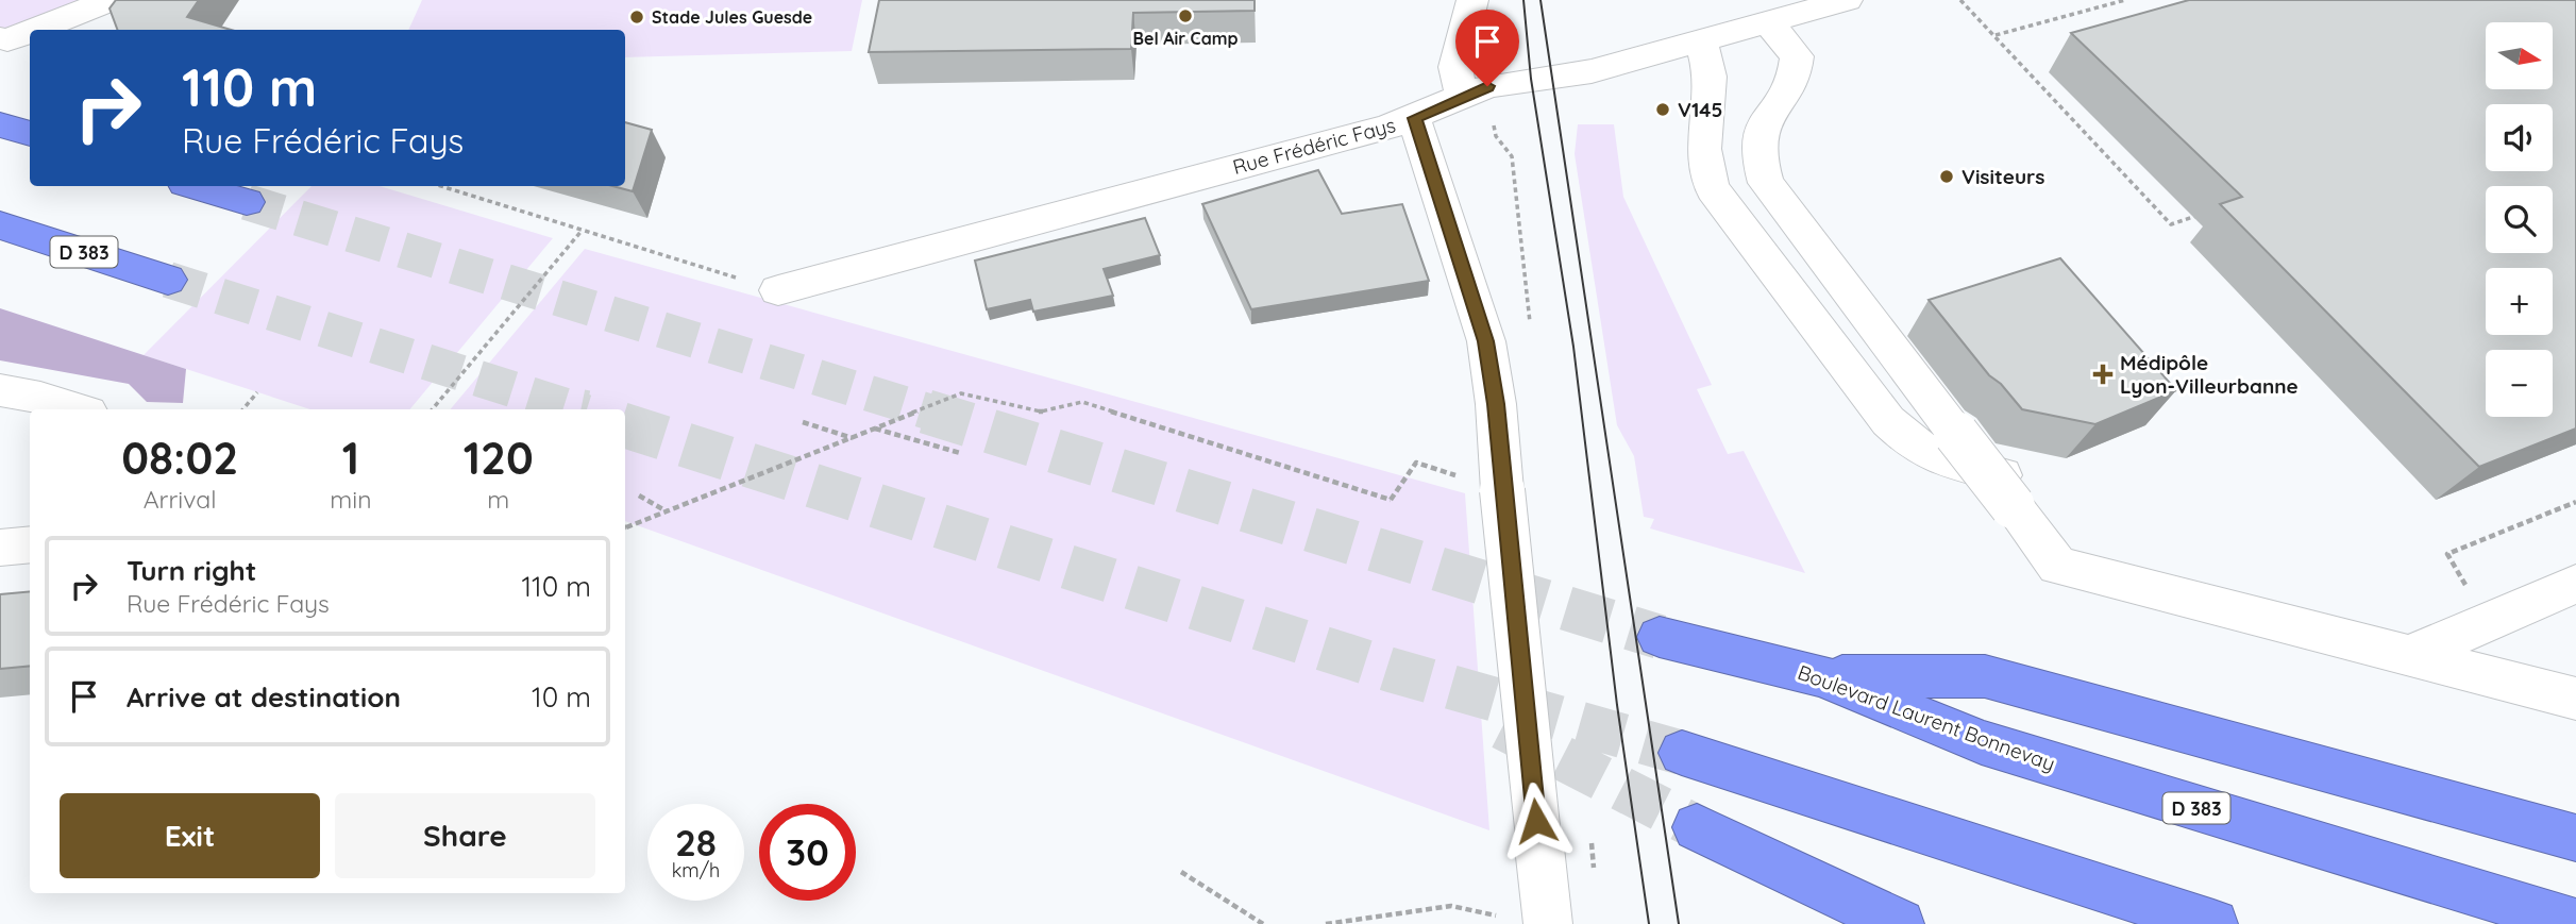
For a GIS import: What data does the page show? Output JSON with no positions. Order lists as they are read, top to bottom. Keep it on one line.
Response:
{"streets":{"highway":["D 383","Boulevard Laurent Bonnevay"],"street":["Rue Frédéric Fays"]},"places":{"other":["Bel Air Camp","Stade Jules Guesde","V145","Visiteurs"],"health":["Médipôle Lyon-Villeurbanne"]},"north":"right","page":{"map_buttons":["+","−"],"turn":["110 m","Rue Frédéric Fays"],"eta":["08:02","Arrival","1","min","120","m"],"list":[{"name":"Turn right","note":"Rue Frédéric Fays","value":"110 m"},{"name":"Arrive at destination","value":"10 m"}],"buttons":["Exit","Share"],"speed":"28 km/h","limit":"30"}}
